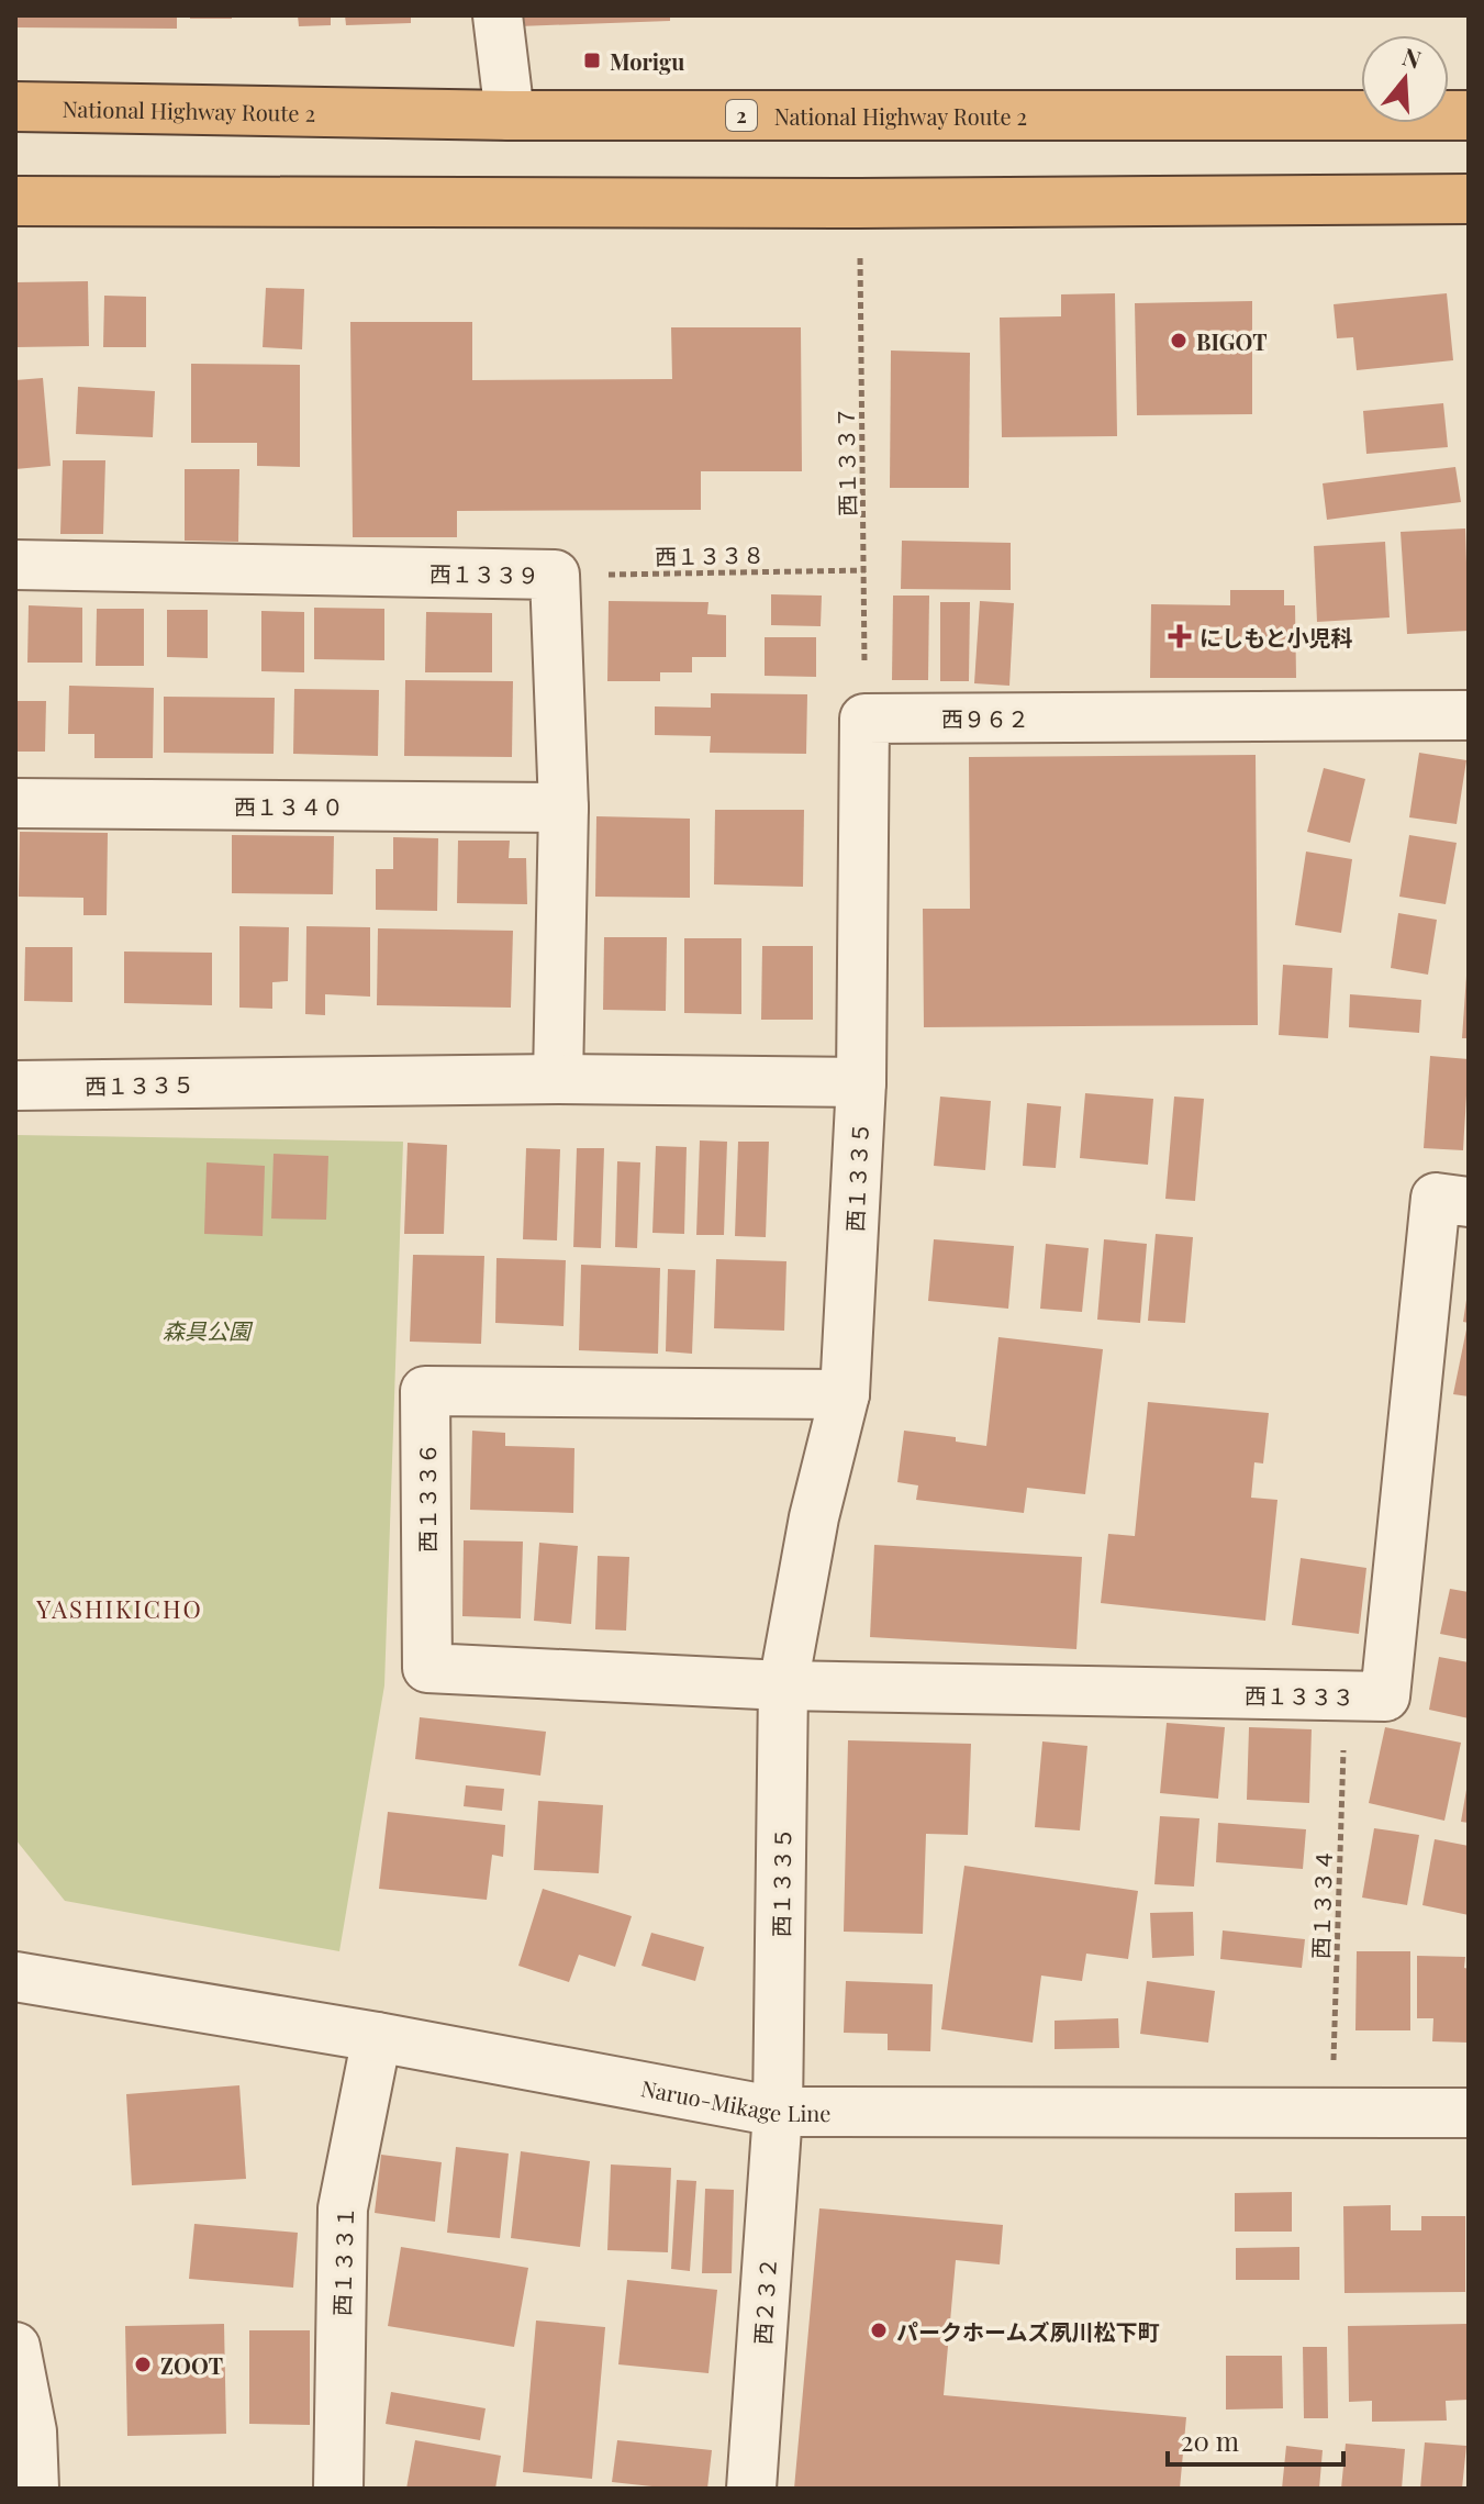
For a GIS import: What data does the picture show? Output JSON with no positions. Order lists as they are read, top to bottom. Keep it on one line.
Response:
{"streets":{"highway":["National Highway Route 2","2"],"street":["西１３３９","西９６２","西１３４０","西１３３５","西１３３６","西１３３３","Naruo-Mikage Line","西１３３１","西２３２"],"path":["西１３３７","西１３３８","西１３３４"]},"crossings":[["西１３３７","西１３３８"],["西１３３７","西９６２"],["西１３３８","西１３３９"],["西１３３９","西１３４０"],["西１３３９","西１３３５"],["西１３３５","西１３３６"],["西１３３５","西１３３３"],["西１３３５","Naruo-Mikage Line"],["西１３３５","西２３２"],["西１３３６","西１３３３"],["西１３３３","西１３３４"],["西１３３４","Naruo-Mikage Line"],["Naruo-Mikage Line","西１３３１"],["Naruo-Mikage Line","西２３２"]],"districts":["YASHIKICHO"],"parks":["森具公園"],"places":{"transit":["Morigu"],"other":["BIGOT","パークホームズ夙川松下町","ZOOT"],"health":["にしもと小児科"]},"scale_bar":"20 m","north":"top"}
